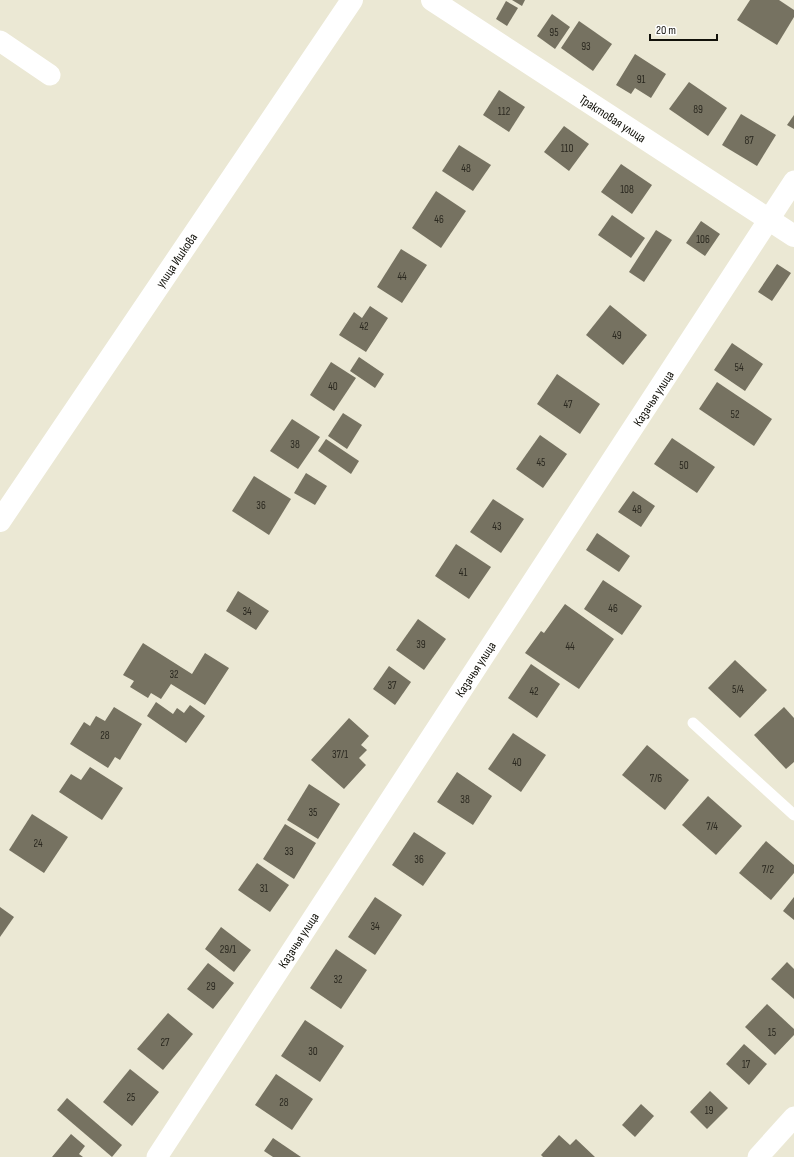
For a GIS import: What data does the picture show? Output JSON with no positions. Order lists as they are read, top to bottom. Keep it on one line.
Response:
{"streets":{"street":["Трактовая улица","улица Ишкова","Казачья улица"]},"crossings":[["Трактовая улица","Казачья улица"]],"house_numbers":["95","93","91","89","112","87","110","48","108","46","106","44","42","49","54","40","47","52","38","45","50","36","48","43","41","46","34","39","44","32","37","5/4","42","28","37/1","40","7/6","38","35","7/4","24","33","36","7/2","31","34","29/1","32","29","15","27","30","17","25","28","19"],"scale_bar":"20 m"}
